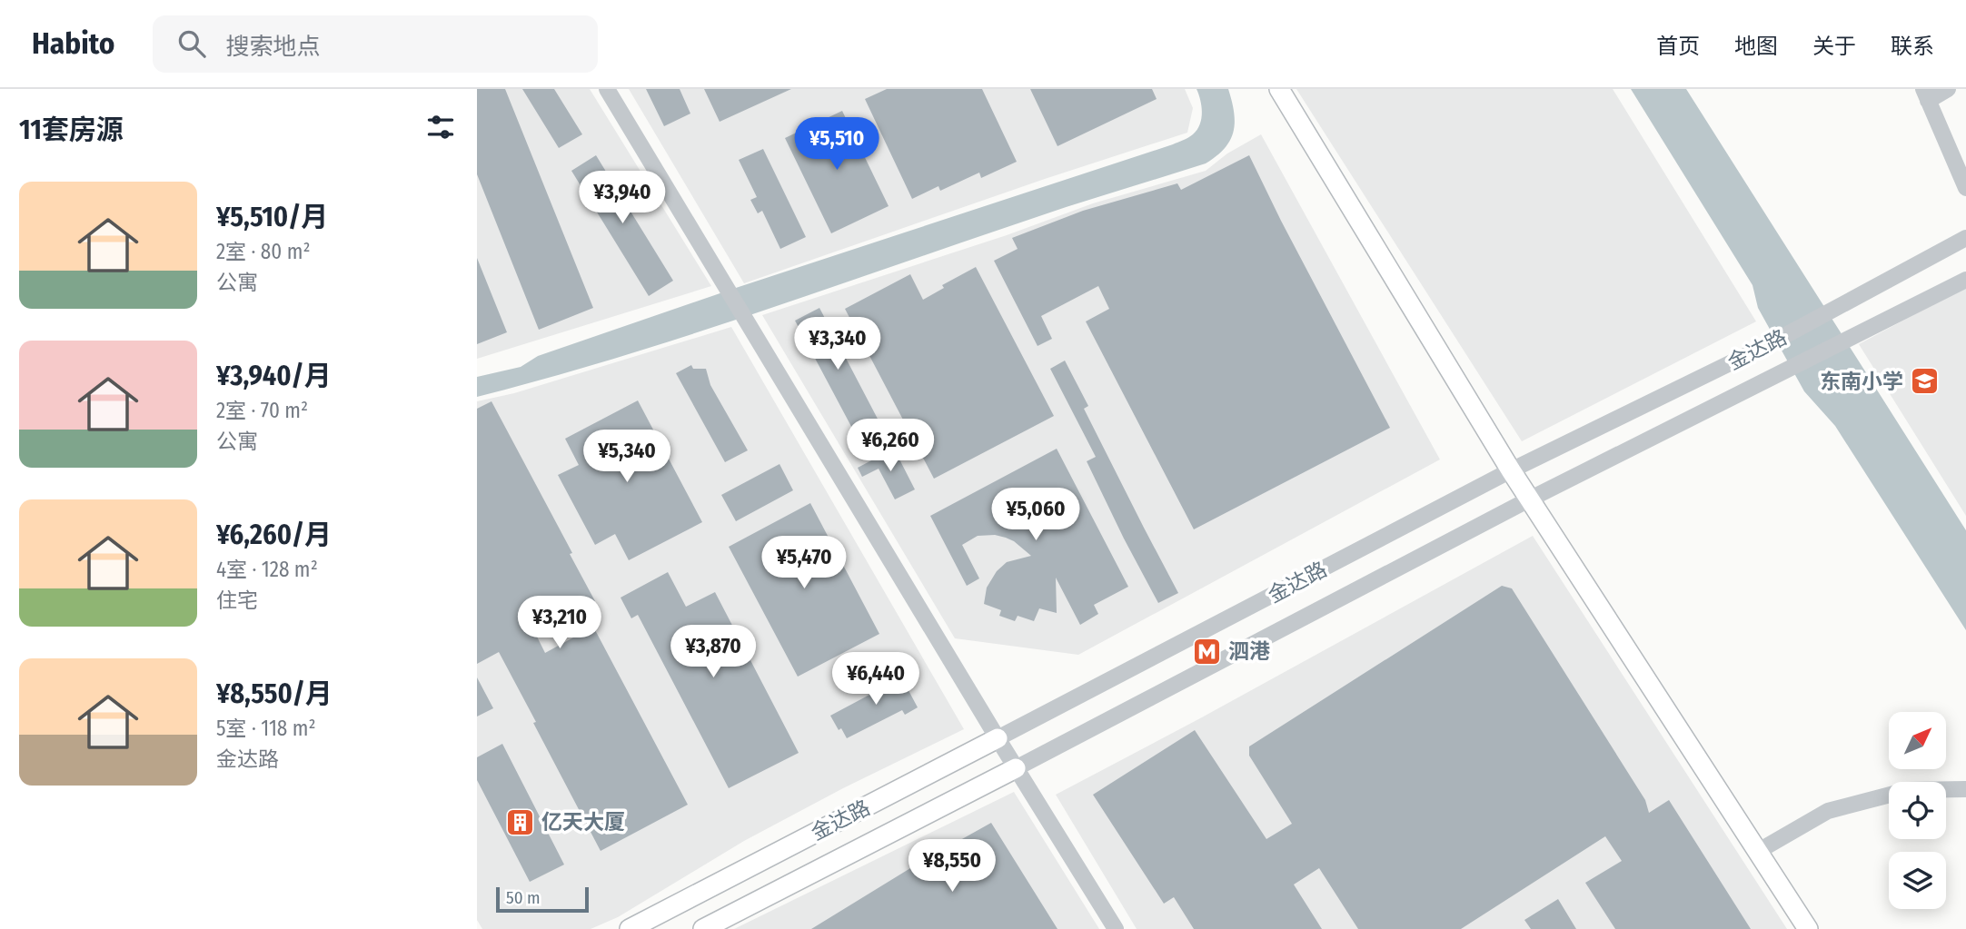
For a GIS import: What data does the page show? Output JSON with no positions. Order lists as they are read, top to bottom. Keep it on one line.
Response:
{"streets":{"main road":["金达路"]},"places":{"school or university":["东南小学"],"metro station":["泗港"],"building":["亿天大厦"]},"scale_bar":"50 m","north":"top right","page":{"header":"Habito","search":"搜索地点","nav":["首页","地图","关于","联系"],"heading":"11套房源","price":["¥5,510","¥3,940","¥3,340","¥6,260","¥5,340","¥5,060","¥5,470","¥3,210","¥3,870","¥6,440","¥8,550"],"list":[{"name":"¥5,510/月","note":"2室 · 80 m² · 公寓"},{"name":"¥3,940/月","note":"2室 · 70 m² · 公寓"},{"name":"¥6,260/月","note":"4室 · 128 m² · 住宅"},{"name":"¥8,550/月","note":"5室 · 118 m² · 金达路"}],"scale":"50 m"}}
